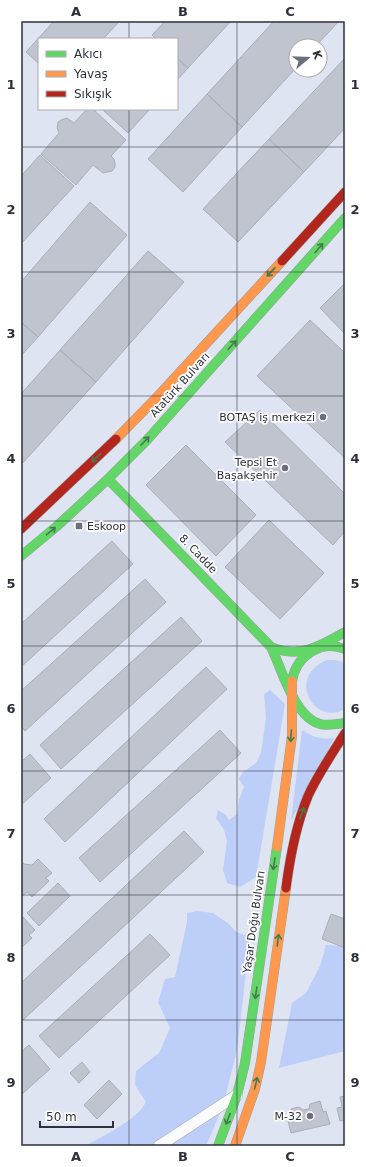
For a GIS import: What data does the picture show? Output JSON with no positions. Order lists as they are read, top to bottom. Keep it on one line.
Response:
{"streets":{"main road":["Atatürk Bulvarı","8. Cadde","Yaşar Doğu Bulvarı"]},"crossings":[["Atatürk Bulvarı","8. Cadde"],["8. Cadde","Yaşar Doğu Bulvarı"]],"places":{"other":["BOTAŞ iş merkezi","Tepsi Et Başakşehir","M-32"],"transit":["Eskoop"]},"legend":["Akıcı","Yavaş","Sıkışık"],"scale_bar":"50 m","north":"right","grid":{"columns":["A","B","C"],"rows":["1","2","3","4","5","6","7","8","9"]}}
